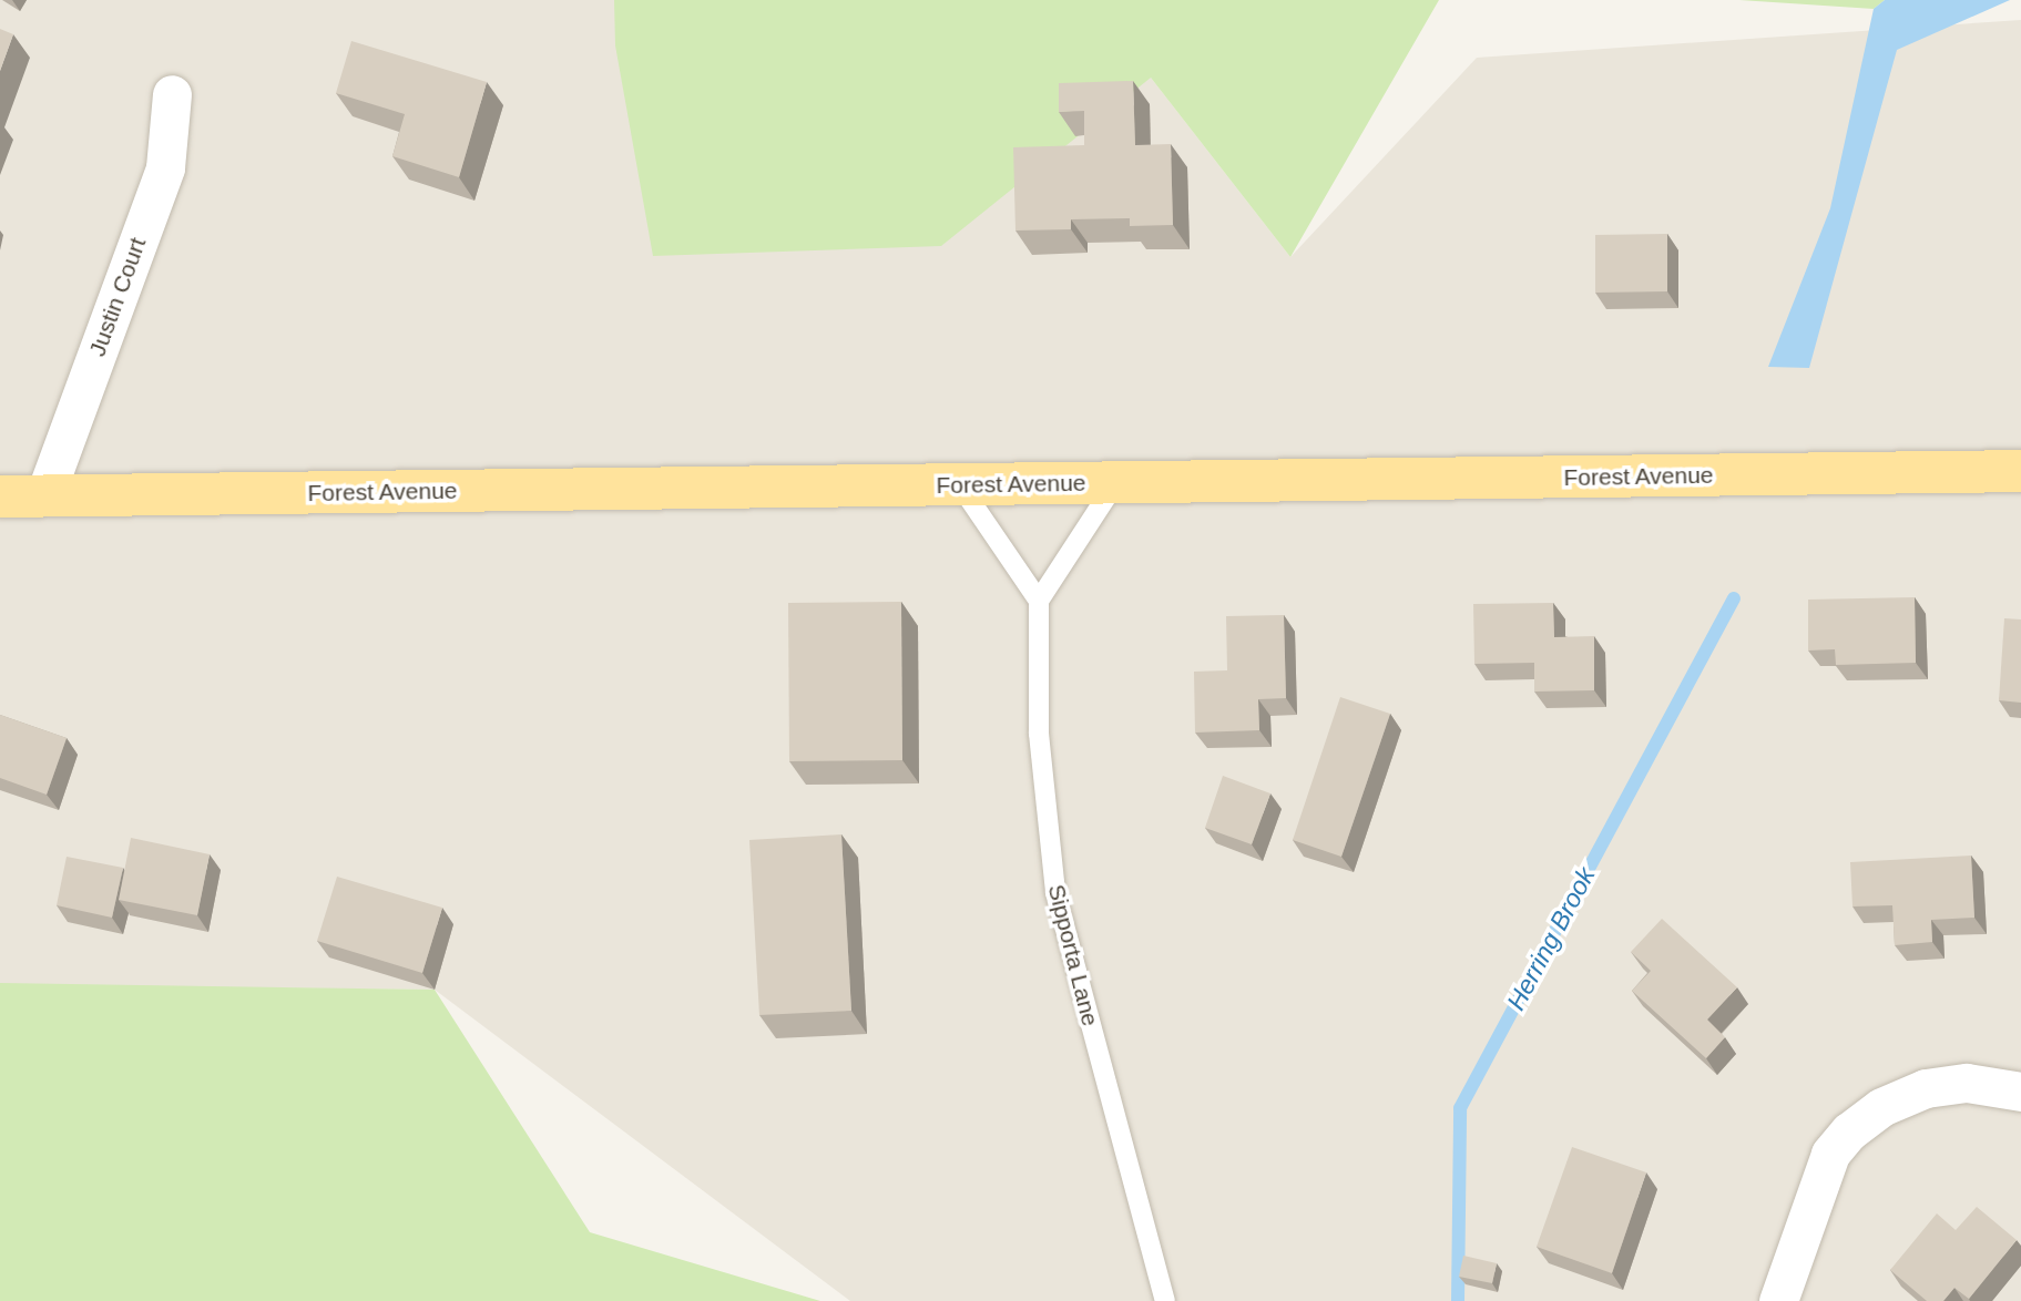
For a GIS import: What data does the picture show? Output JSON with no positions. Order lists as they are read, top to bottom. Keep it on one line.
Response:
{"streets":{"main road":["Forest Avenue"],"street":["Justin Court"],"lane":["Sipporta Lane"]},"crossings":[["Justin Court","Forest Avenue"]],"water":["Herring Brook"]}
